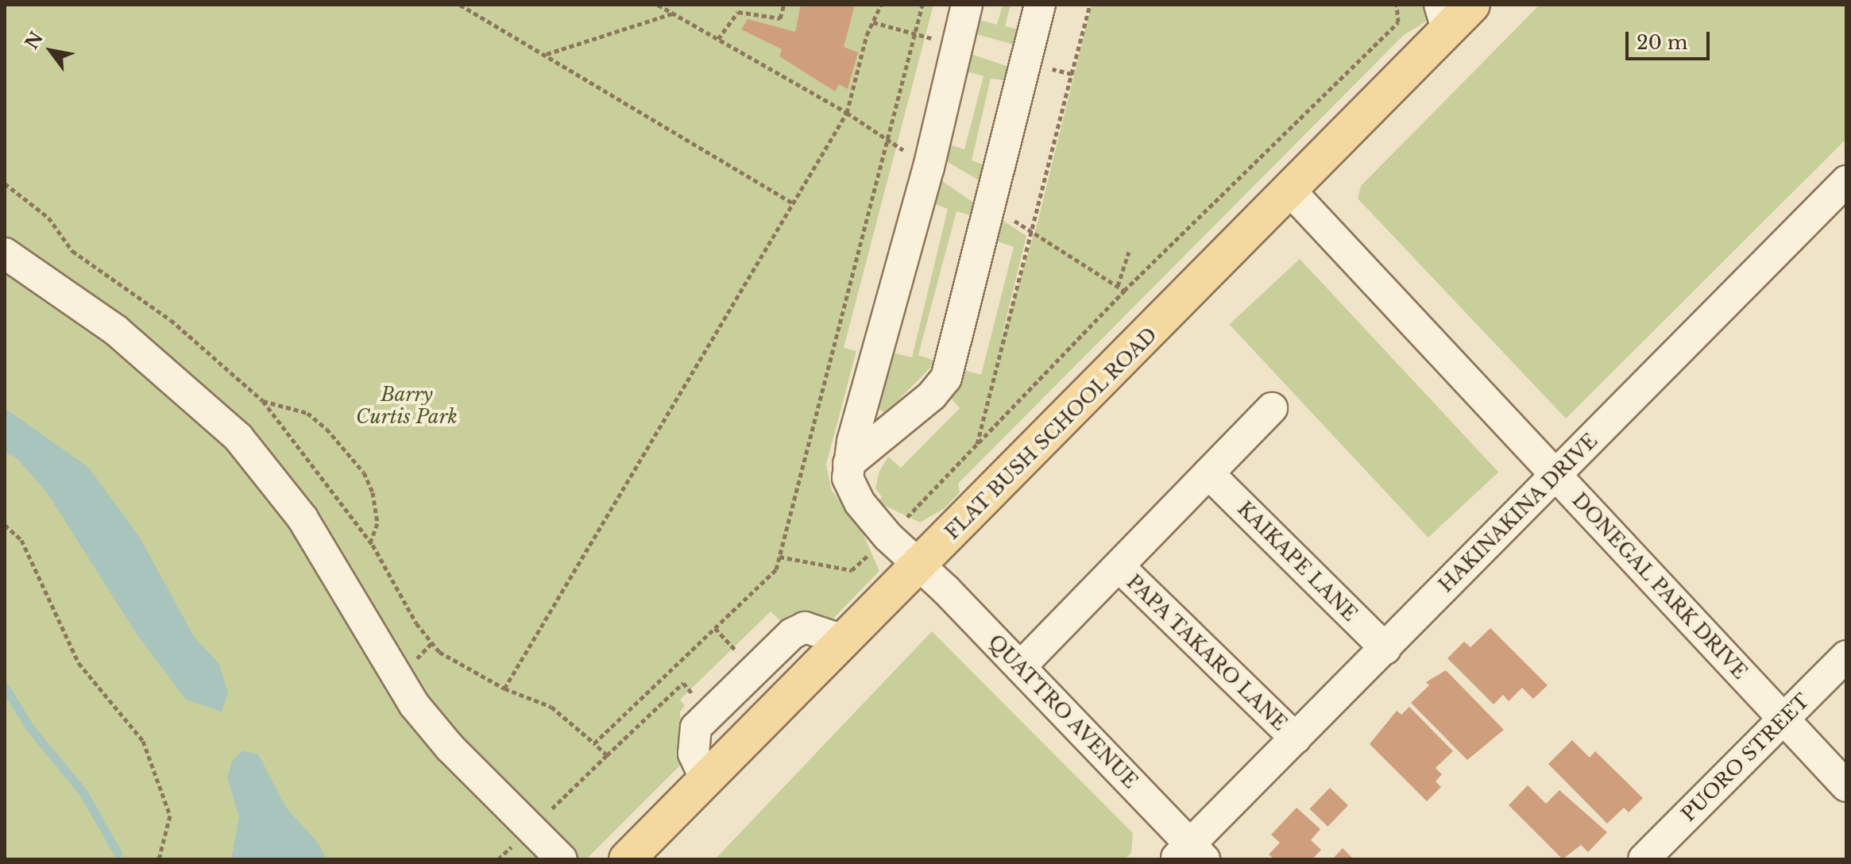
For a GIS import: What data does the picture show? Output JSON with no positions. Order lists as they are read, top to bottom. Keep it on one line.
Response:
{"streets":{"main road":["FLAT BUSH SCHOOL ROAD"],"street":["HAKINAKINA DRIVE","KAIKAPE LANE","DONEGAL PARK DRIVE","PAPA TAKARO LANE","QUATTRO AVENUE","PUORO STREET"]},"crossings":[["FLAT BUSH SCHOOL ROAD","DONEGAL PARK DRIVE"],["FLAT BUSH SCHOOL ROAD","QUATTRO AVENUE"],["HAKINAKINA DRIVE","KAIKAPE LANE"],["HAKINAKINA DRIVE","DONEGAL PARK DRIVE"],["HAKINAKINA DRIVE","PAPA TAKARO LANE"],["HAKINAKINA DRIVE","QUATTRO AVENUE"],["DONEGAL PARK DRIVE","PUORO STREET"]],"parks":["Barry Curtis Park"],"scale_bar":"20 m","north":"top left"}
